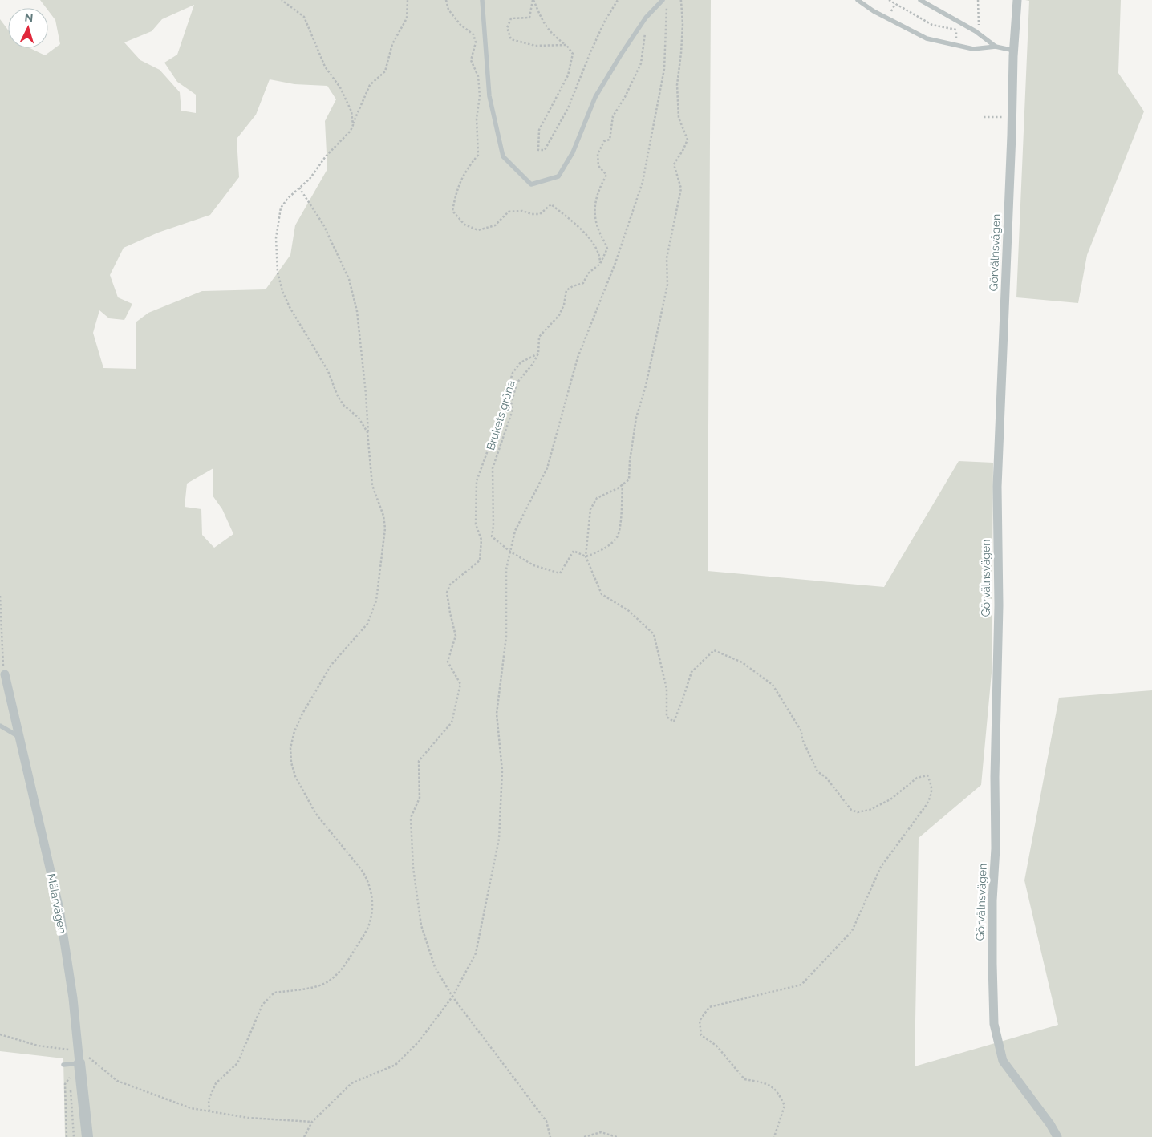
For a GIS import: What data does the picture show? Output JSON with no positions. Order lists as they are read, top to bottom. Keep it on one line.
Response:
{"streets":{"street":["Görvälnsvägen","Mälarvägen"],"path":["Brukets gröna"]},"north":"top"}
